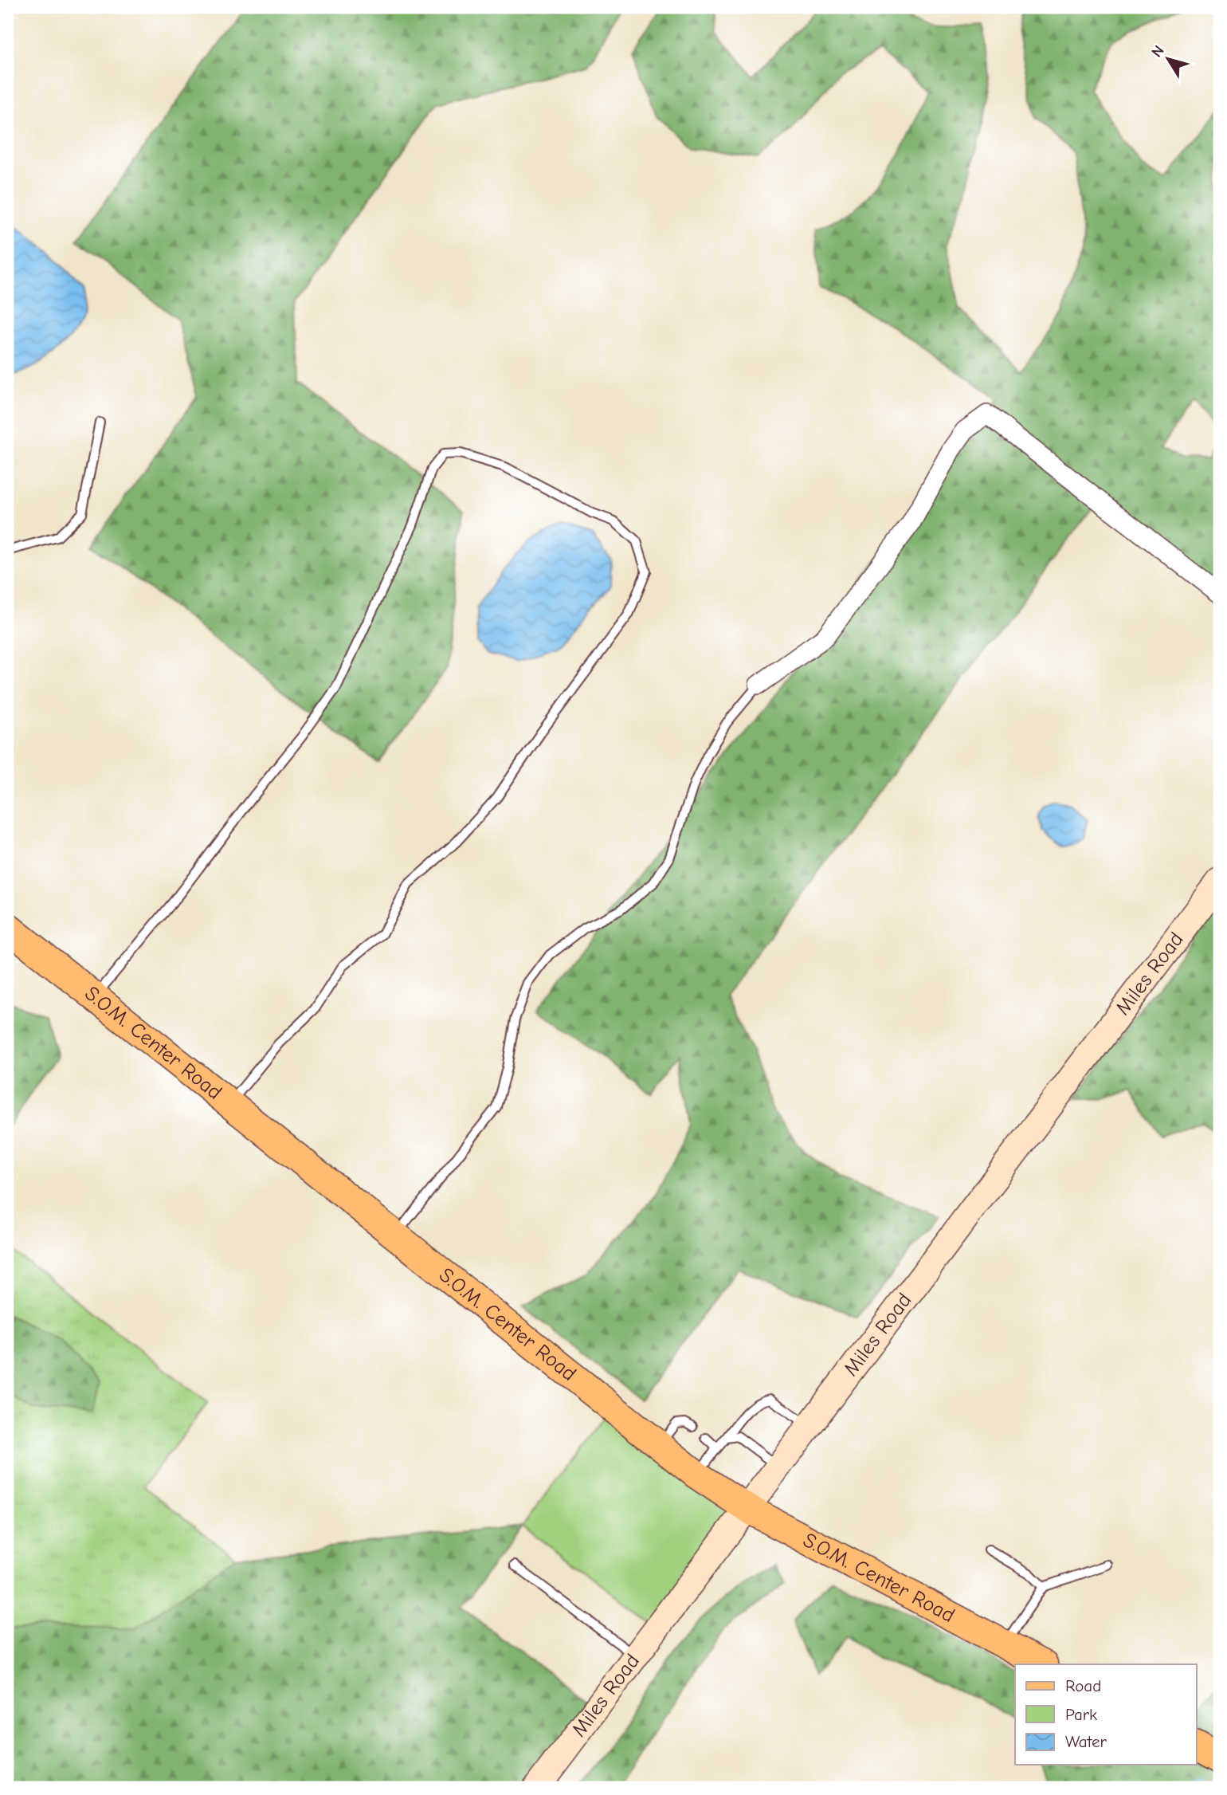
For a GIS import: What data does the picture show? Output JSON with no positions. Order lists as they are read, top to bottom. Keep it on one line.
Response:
{"streets":{"main road":["Miles Road","S.O.M. Center Road"]},"crossings":[["Miles Road","S.O.M. Center Road"]],"legend":["Road","Park","Water"],"north":"top left"}
